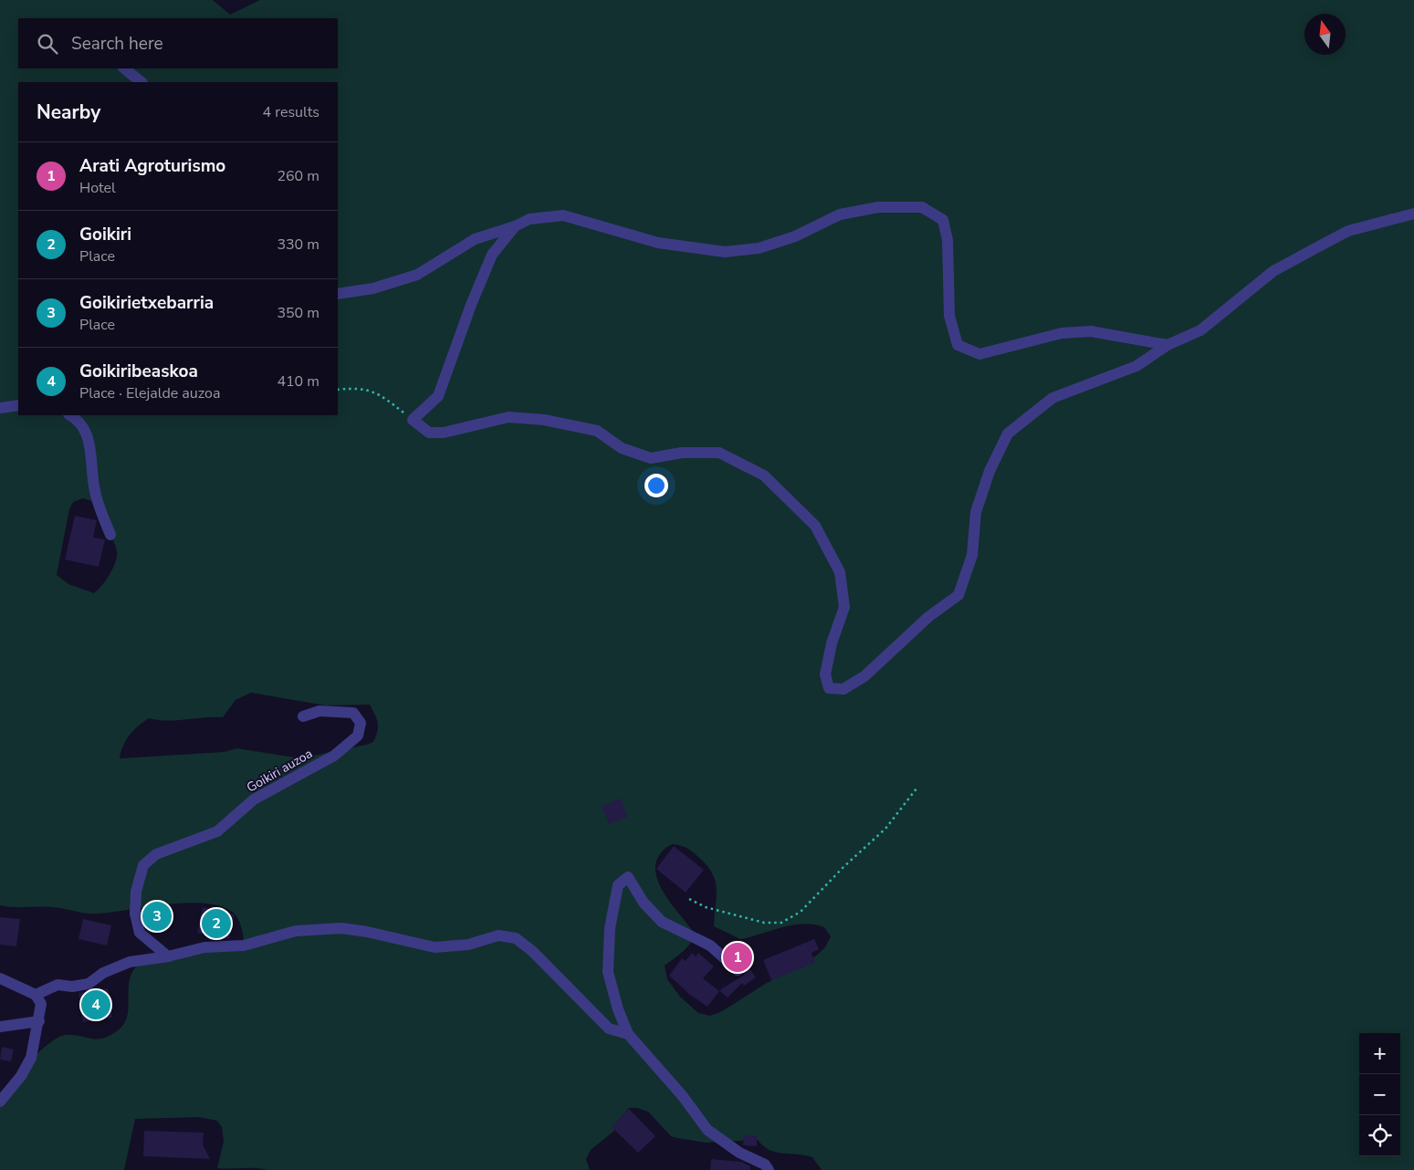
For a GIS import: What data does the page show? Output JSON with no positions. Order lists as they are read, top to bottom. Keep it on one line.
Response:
{"streets":{"street":["Goikiri auzoa"]},"north":"top","page":{"search":"Search here","heading":["Nearby","4 results"],"list":[{"mark":"1","name":"Arati Agroturismo","note":"Hotel","value":"260 m"},{"mark":"2","name":"Goikiri","note":"Place","value":"330 m"},{"mark":"3","name":"Goikirietxebarria","note":"Place","value":"350 m"},{"mark":"4","name":"Goikiribeaskoa","note":"Place · Elejalde auzoa","value":"410 m"}],"pins":["3","2","1","4"],"map_buttons":["+","−"]}}
